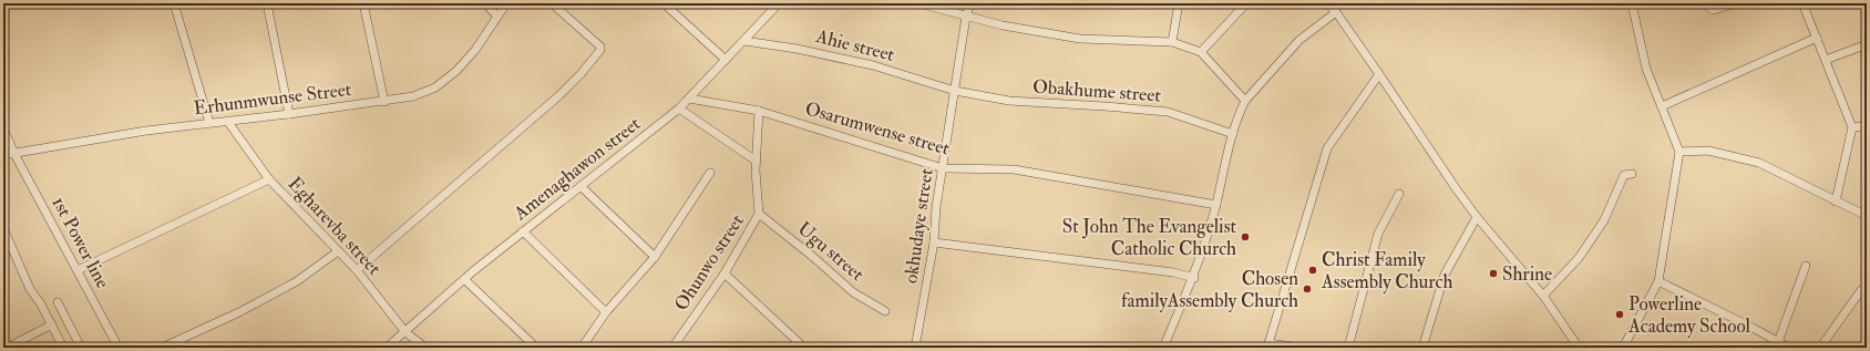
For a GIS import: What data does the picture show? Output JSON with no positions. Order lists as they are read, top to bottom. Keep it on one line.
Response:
{"streets":{"street":["Ahie street","Obakhume street","Erhunmwunse Street","Osarumwense street","Amenaghawon street","Egharevba street","okhudaye street","1st Power line","Ugu street","Ohunwo street"]},"crossings":[["Ahie street","Obakhume street"],["Ahie street","Amenaghawon street"],["Ahie street","okhudaye street"],["Obakhume street","okhudaye street"],["Erhunmwunse Street","Egharevba street"],["Erhunmwunse Street","1st Power line"],["Osarumwense street","Amenaghawon street"],["Osarumwense street","okhudaye street"],["Osarumwense street","Ohunwo street"],["Amenaghawon street","Egharevba street"],["Ugu street","Ohunwo street"]],"places":["St John The Evangelist Catholic Church","Christ Family Assembly Church","Shrine","Chosen familyAssembly Church","Powerline Academy School"]}
